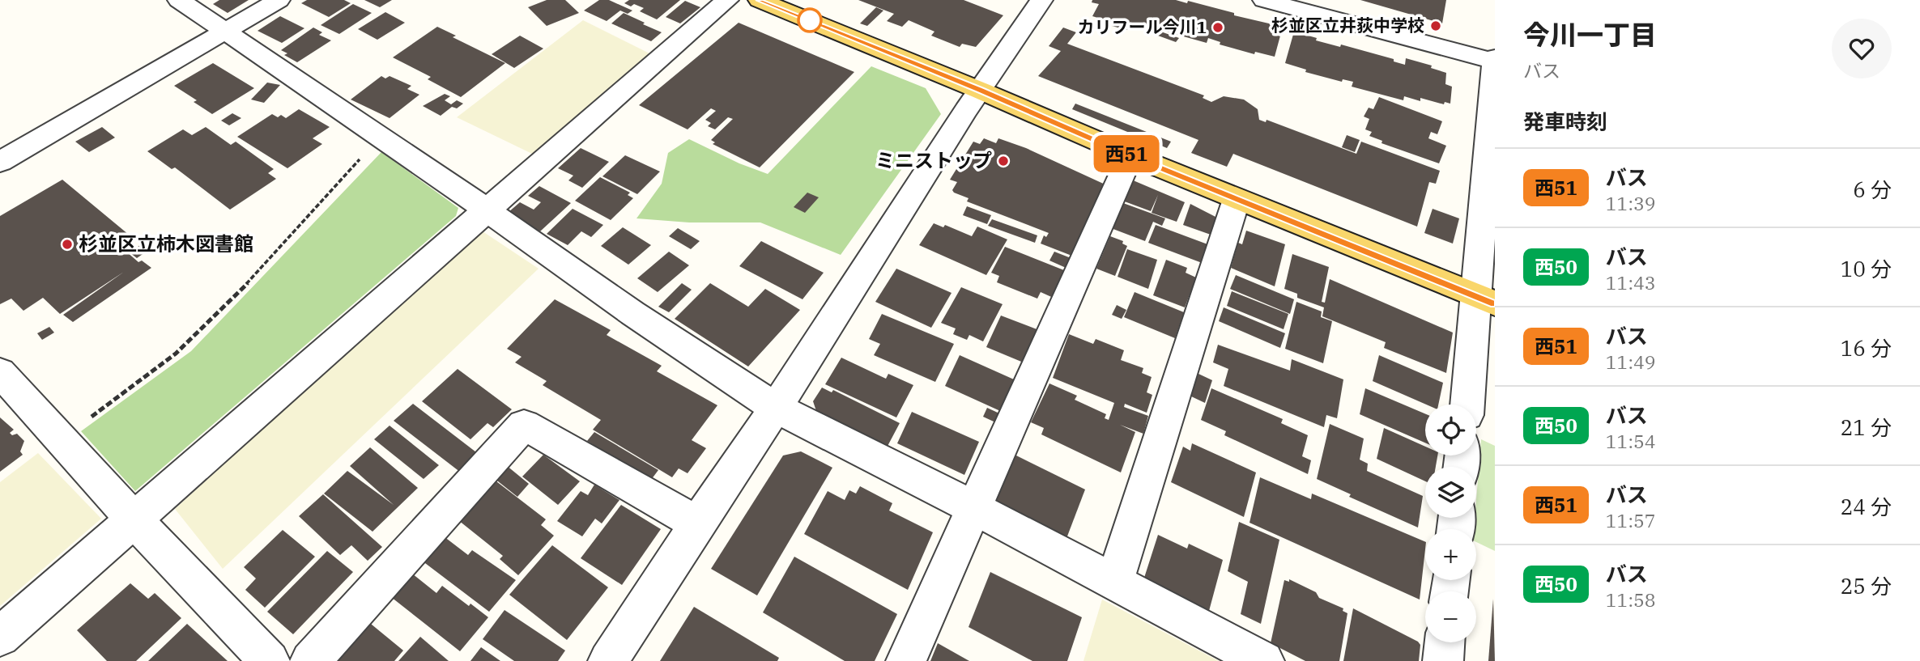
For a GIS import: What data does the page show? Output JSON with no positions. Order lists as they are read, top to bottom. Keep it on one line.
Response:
{"places":["杉並区立井荻中学校","カリフール今川1","ミニストップ","杉並区立柿木図書館"],"lines":["bus line 西51"],"page":{"on_map":"西51","heading":[["今川一丁目","バス"],"発車時刻"],"list":[{"mark":"西51","name":"バス","note":"11:39","value":"6 分"},{"mark":"西50","name":"バス","note":"11:43","value":"10 分"},{"mark":"西51","name":"バス","note":"11:49","value":"16 分"},{"mark":"西50","name":"バス","note":"11:54","value":"21 分"},{"mark":"西51","name":"バス","note":"11:57","value":"24 分"},{"mark":"西50","name":"バス","note":"11:58","value":"25 分"}],"map_buttons":["+","−"]}}
